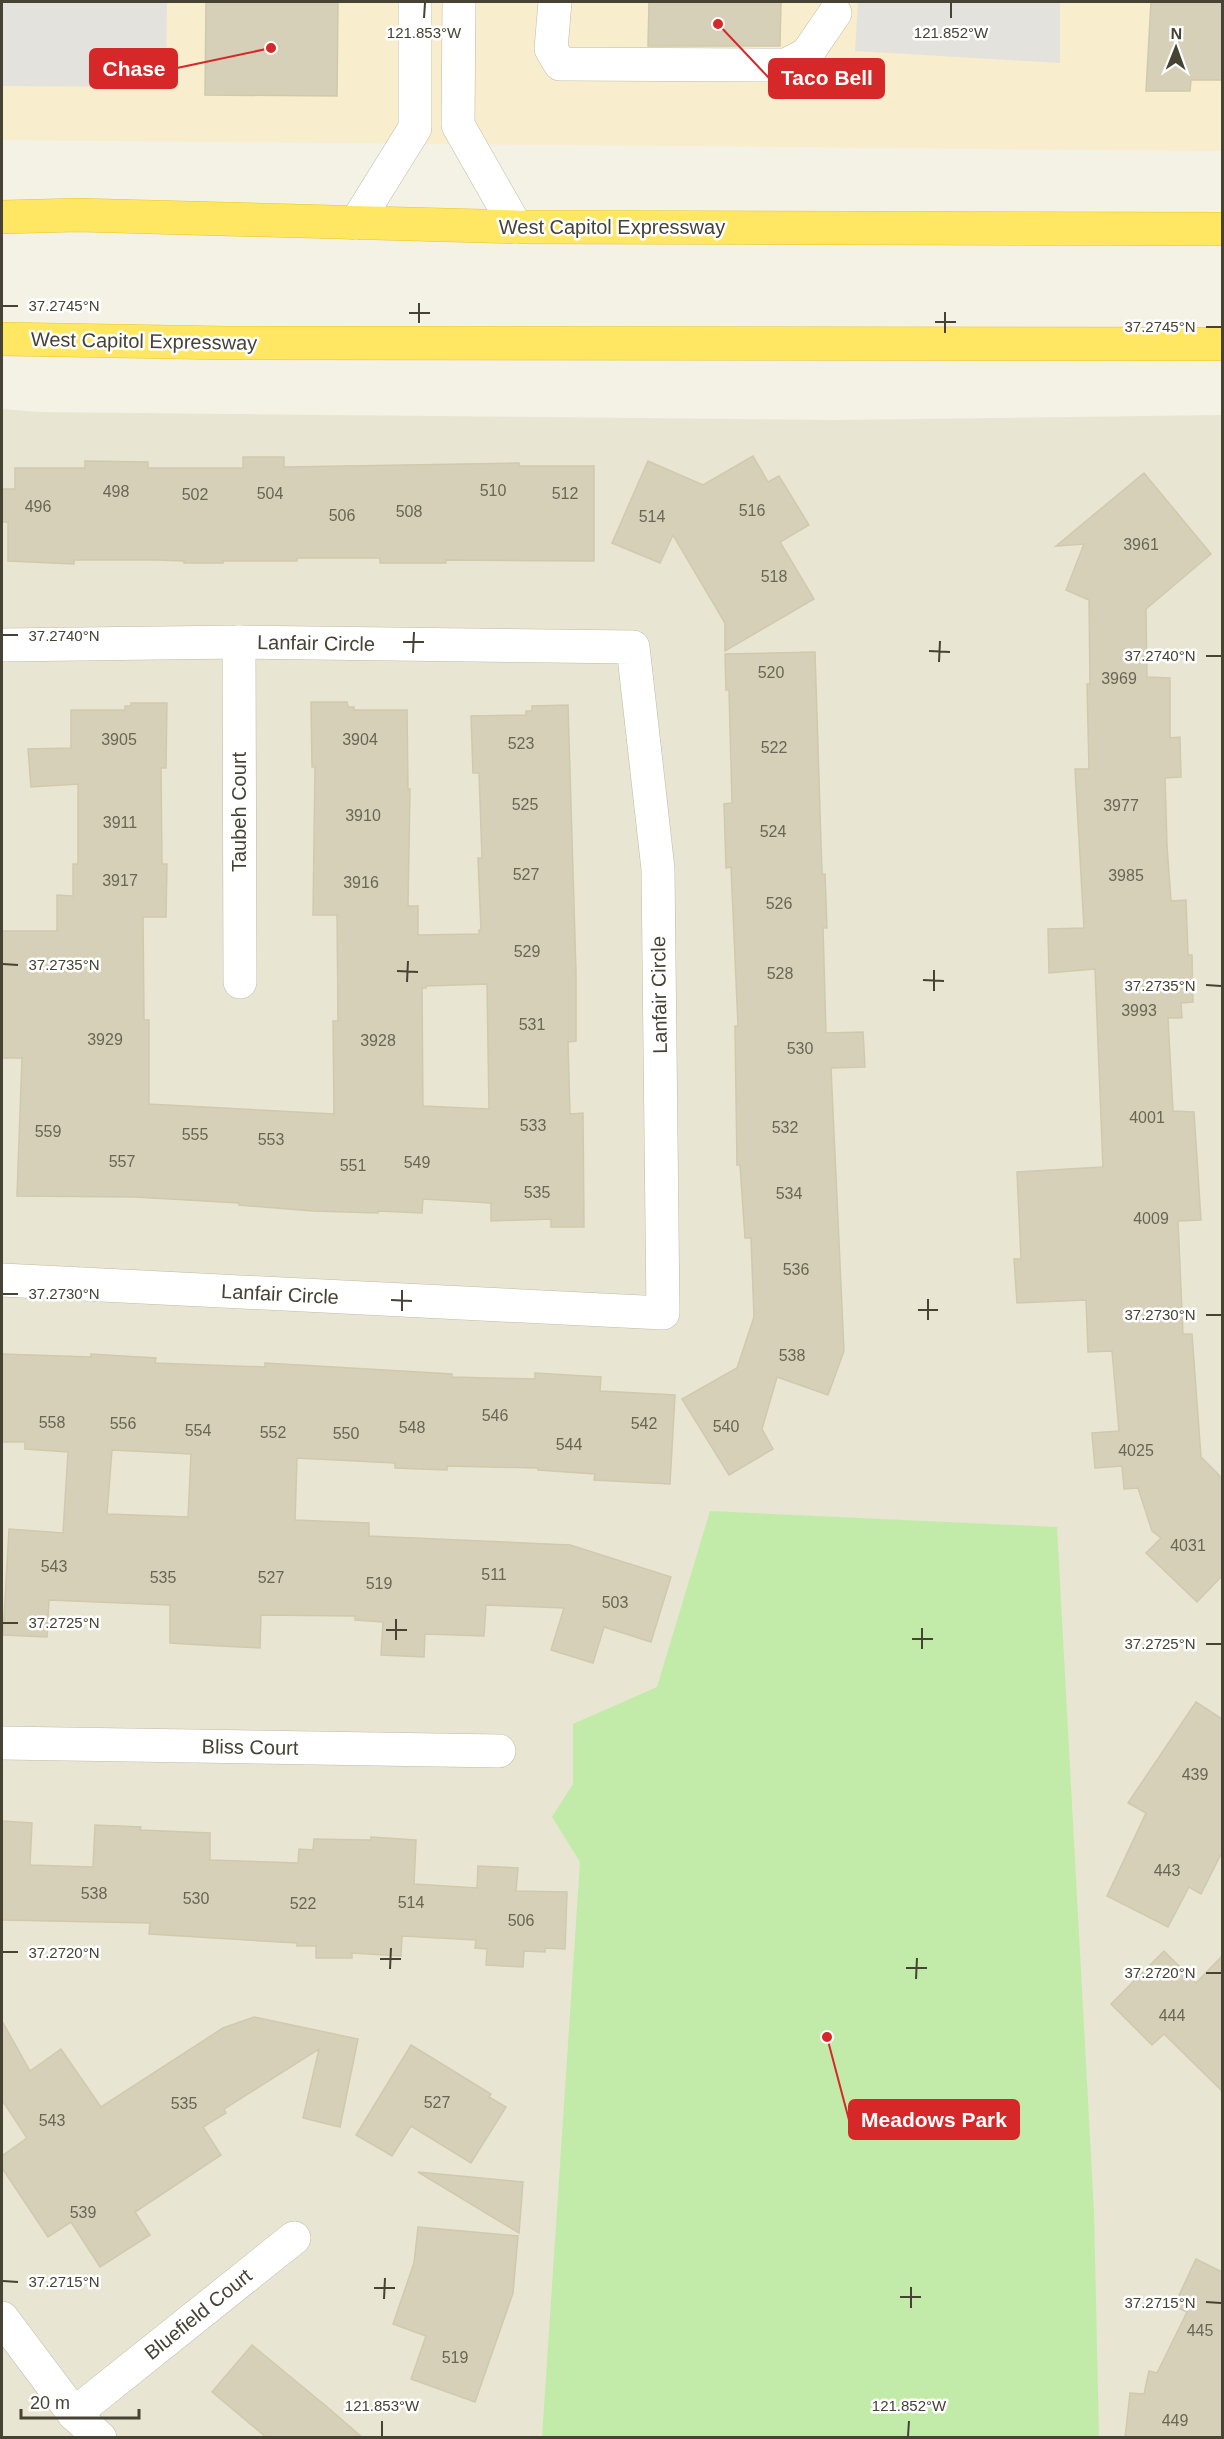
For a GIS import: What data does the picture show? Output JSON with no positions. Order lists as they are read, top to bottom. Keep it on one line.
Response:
{"streets":{"highway":["West Capitol Expressway"],"street":["Lanfair Circle","Taubeh Court","Bliss Court","Bluefield Court"]},"crossings":[["Lanfair Circle","Taubeh Court"]],"places":["Taco Bell","Chase","Meadows Park"],"house_numbers":["510","498","504","512","502","496","516","508","506","514","3961","518","520","3969","3905","3904","523","522","525","3977","3910","3911","524","527","3985","3917","3916","526","529","528","3993","531","3929","3928","530","4001","533","532","559","555","553","557","549","551","535","534","4009","536","538","546","558","556","542","540","548","554","552","550","544","4025","4031","543","511","535","527","519","503","439","443","538","530","514","522","506","444","527","535","543","539","445","519","449"],"scale_bar":"20 m","north":"top","coordinates":["121.853°W","121.852°W","37.2745°N","37.2740°N","37.2735°N","37.2730°N","37.2725°N","37.2720°N","37.2715°N"]}
